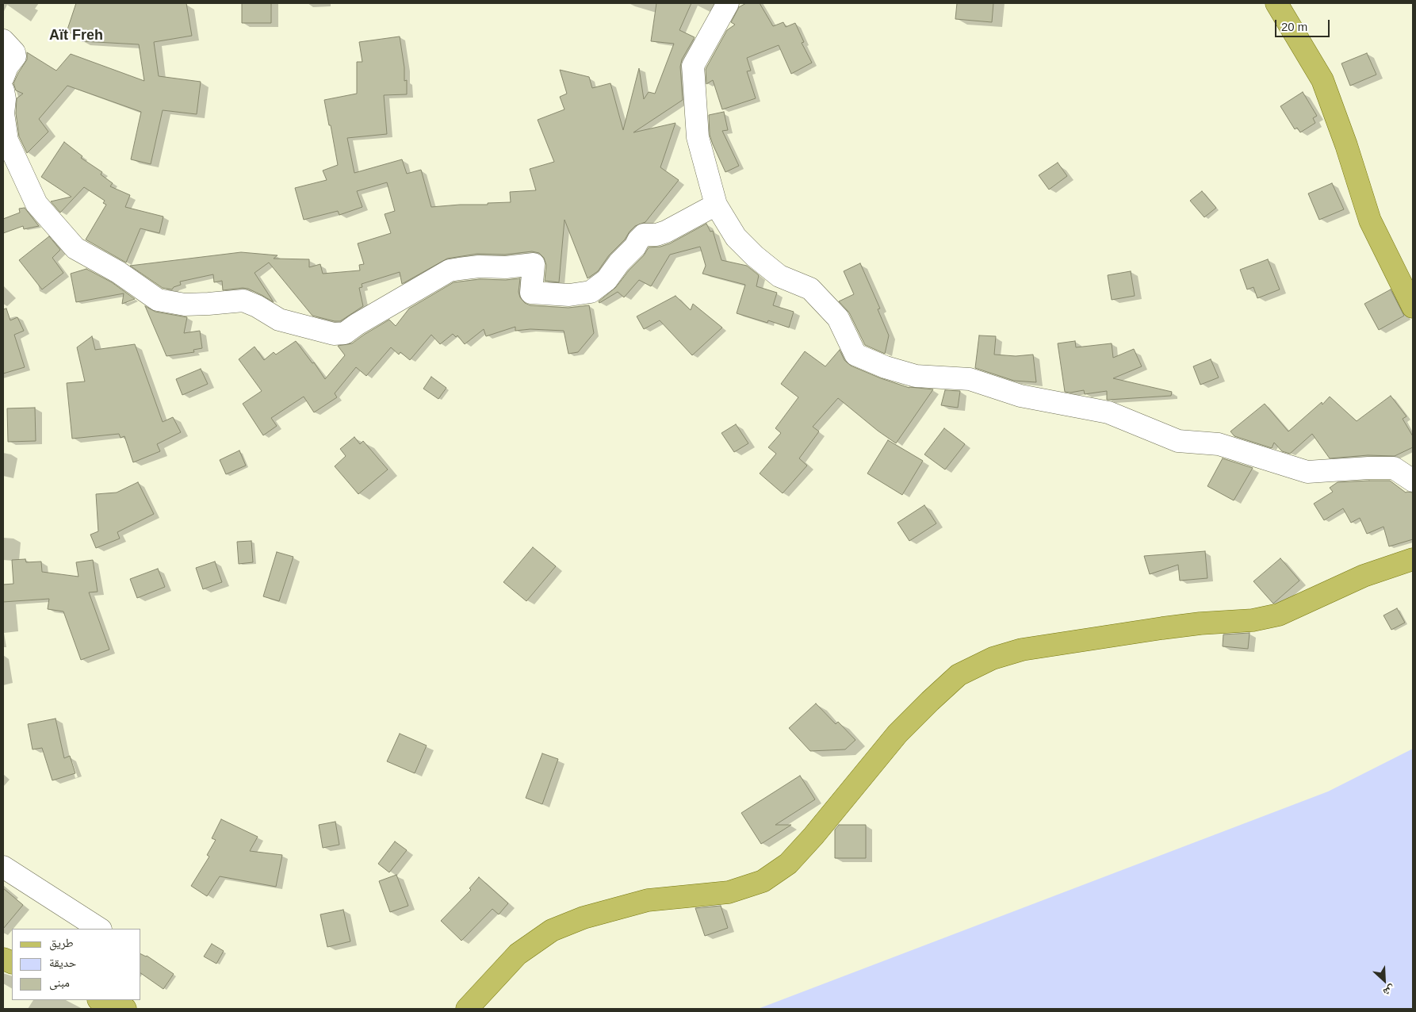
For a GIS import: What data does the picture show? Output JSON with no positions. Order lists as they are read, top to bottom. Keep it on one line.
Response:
{"districts":["Aït Freh"],"legend":["طريق","حديقة","مبنى"],"scale_bar":"20 m","north":"bottom right"}
